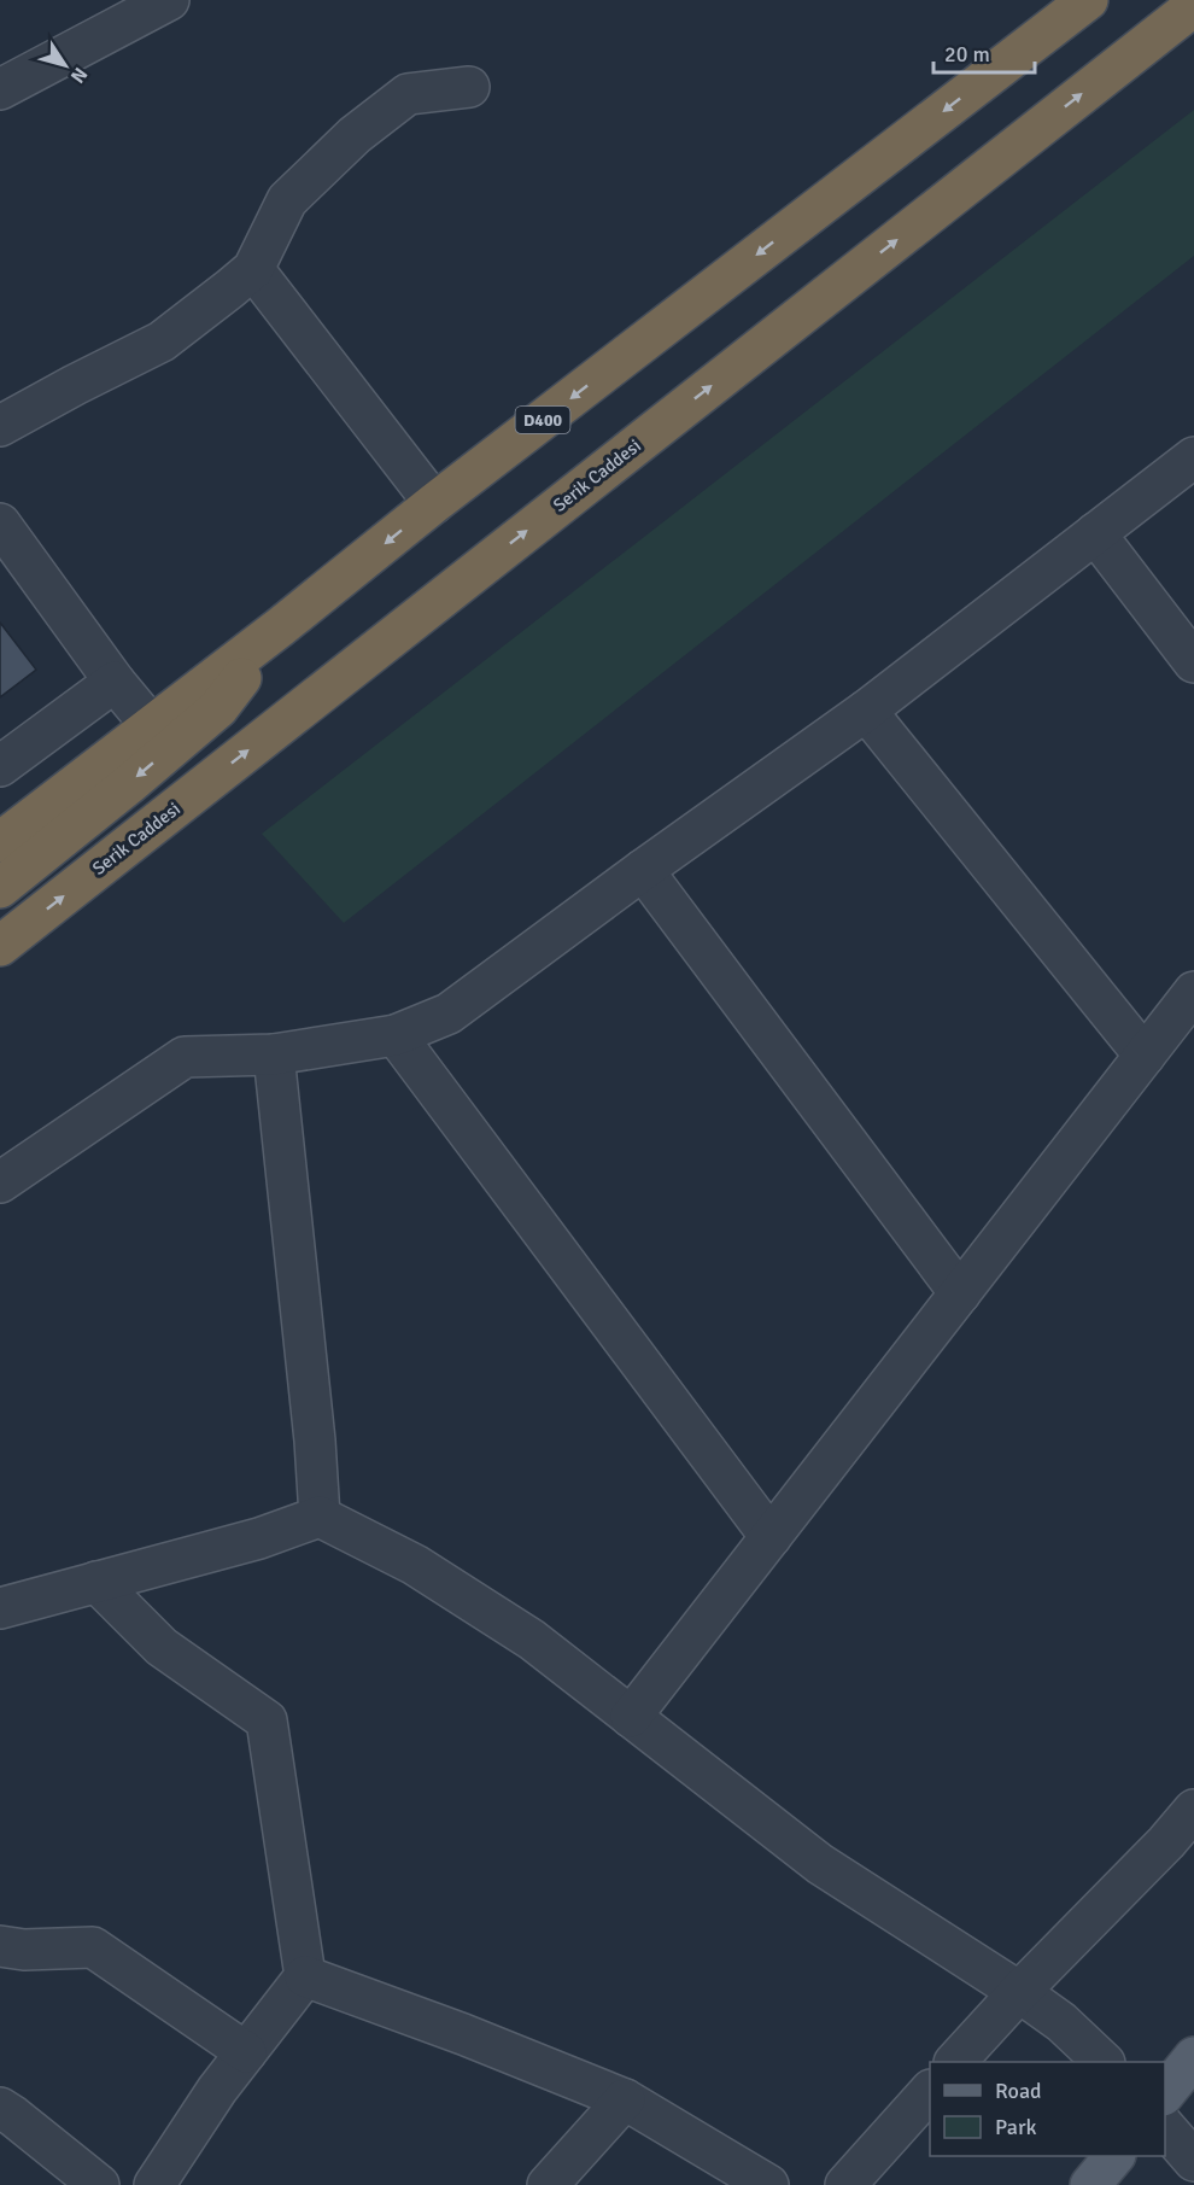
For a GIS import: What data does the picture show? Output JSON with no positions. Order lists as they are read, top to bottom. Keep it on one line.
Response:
{"streets":{"highway":["D400","Serik Caddesi"]},"legend":["Road","Park"],"scale_bar":"20 m","north":"bottom right"}
